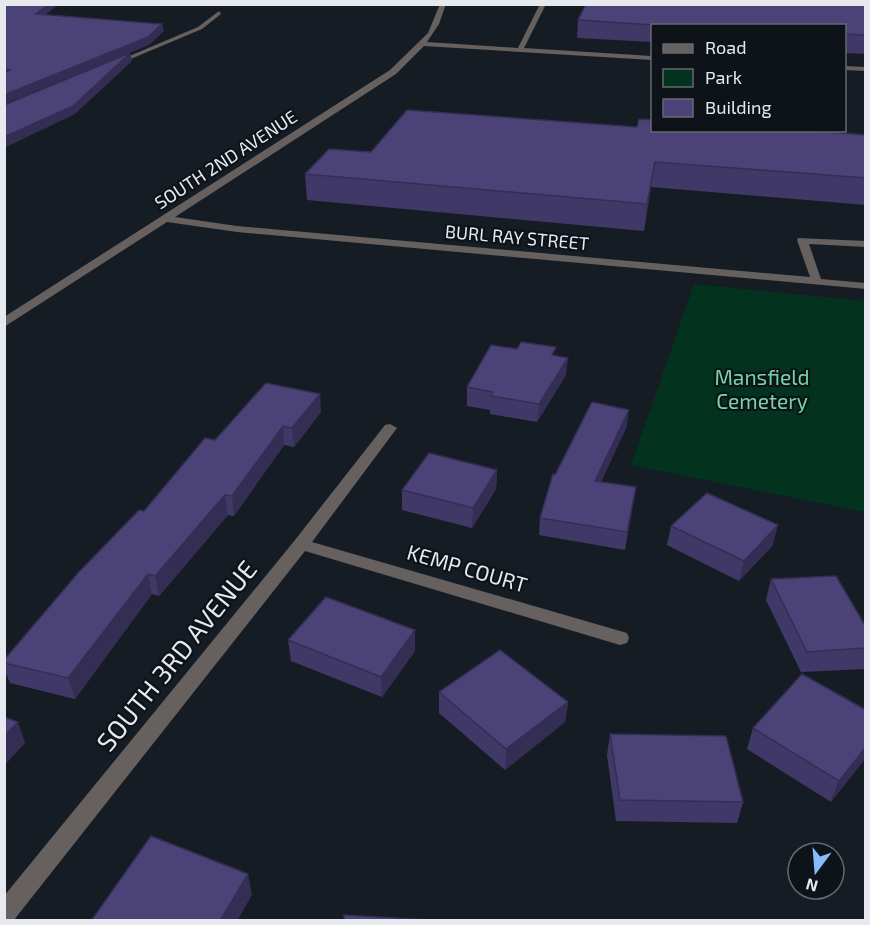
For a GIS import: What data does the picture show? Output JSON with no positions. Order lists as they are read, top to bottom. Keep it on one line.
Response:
{"streets":{"street":["SOUTH 2ND AVENUE","BURL RAY STREET","KEMP COURT","SOUTH 3RD AVENUE"]},"crossings":[["SOUTH 2ND AVENUE","BURL RAY STREET"],["KEMP COURT","SOUTH 3RD AVENUE"]],"parks":["Mansfield Cemetery"],"legend":["Road","Park","Building"],"north":"bottom"}
